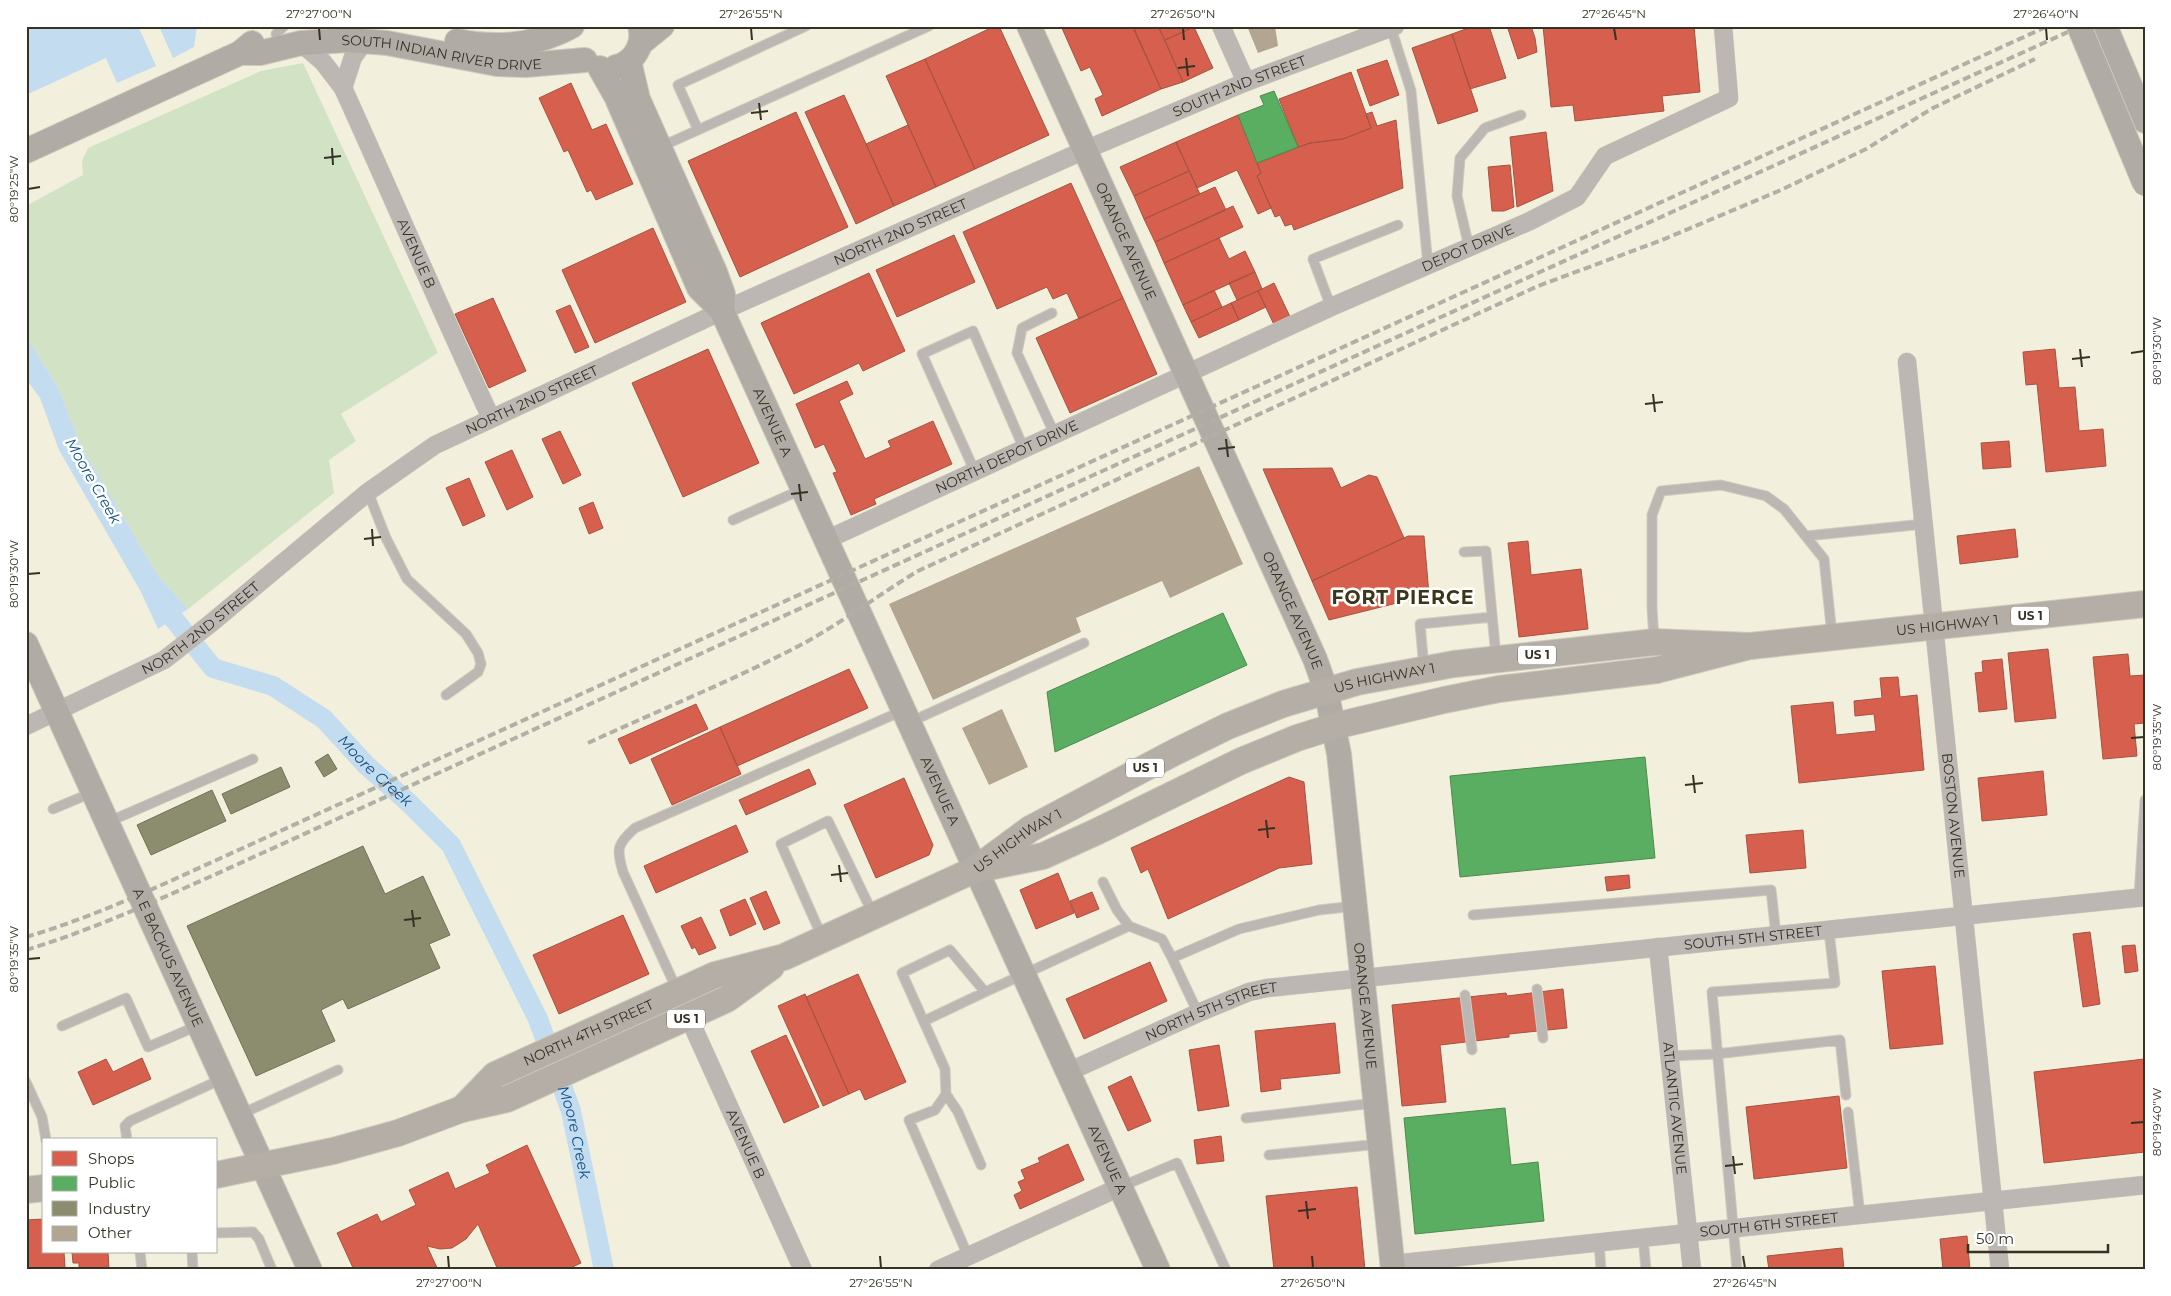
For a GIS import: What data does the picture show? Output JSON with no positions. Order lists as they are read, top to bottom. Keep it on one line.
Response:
{"streets":{"main road":["US 1","US HIGHWAY 1","NORTH 4TH STREET"],"street":["SOUTH INDIAN RIVER DRIVE","SOUTH 2ND STREET","NORTH 2ND STREET","ORANGE AVENUE","DEPOT DRIVE","AVENUE B","AVENUE A","NORTH DEPOT DRIVE","BOSTON AVENUE","SOUTH 5TH STREET","A E BACKUS AVENUE","NORTH 5TH STREET","ATLANTIC AVENUE","SOUTH 6TH STREET"]},"crossings":[["SOUTH INDIAN RIVER DRIVE","AVENUE B"],["SOUTH INDIAN RIVER DRIVE","AVENUE A"],["SOUTH 2ND STREET","NORTH 2ND STREET"],["SOUTH 2ND STREET","ORANGE AVENUE"],["NORTH 2ND STREET","ORANGE AVENUE"],["NORTH 2ND STREET","AVENUE B"],["NORTH 2ND STREET","AVENUE A"],["NORTH 2ND STREET","A E BACKUS AVENUE"],["ORANGE AVENUE","DEPOT DRIVE"],["ORANGE AVENUE","NORTH DEPOT DRIVE"],["ORANGE AVENUE","US HIGHWAY 1"],["ORANGE AVENUE","SOUTH 5TH STREET"],["ORANGE AVENUE","NORTH 5TH STREET"],["ORANGE AVENUE","SOUTH 6TH STREET"],["DEPOT DRIVE","NORTH DEPOT DRIVE"],["AVENUE B","NORTH 4TH STREET"],["AVENUE A","NORTH DEPOT DRIVE"],["AVENUE A","US HIGHWAY 1"],["AVENUE A","NORTH 5TH STREET"],["AVENUE A","NORTH 4TH STREET"],["US HIGHWAY 1","BOSTON AVENUE"],["US HIGHWAY 1","NORTH 4TH STREET"],["BOSTON AVENUE","SOUTH 5TH STREET"],["BOSTON AVENUE","SOUTH 6TH STREET"],["SOUTH 5TH STREET","NORTH 5TH STREET"],["SOUTH 5TH STREET","ATLANTIC AVENUE"],["A E BACKUS AVENUE","NORTH 4TH STREET"],["ATLANTIC AVENUE","SOUTH 6TH STREET"]],"districts":["FORT PIERCE"],"water":["Moore Creek"],"legend":["Shops","Public","Industry","Other"],"scale_bar":"50 m","coordinates":["27°27'00\"N","27°26'55\"N","27°26'50\"N","27°26'45\"N","27°26'40\"N","80°19'25\"W","80°19'30\"W","80°19'35\"W","80°19'40\"W"]}
